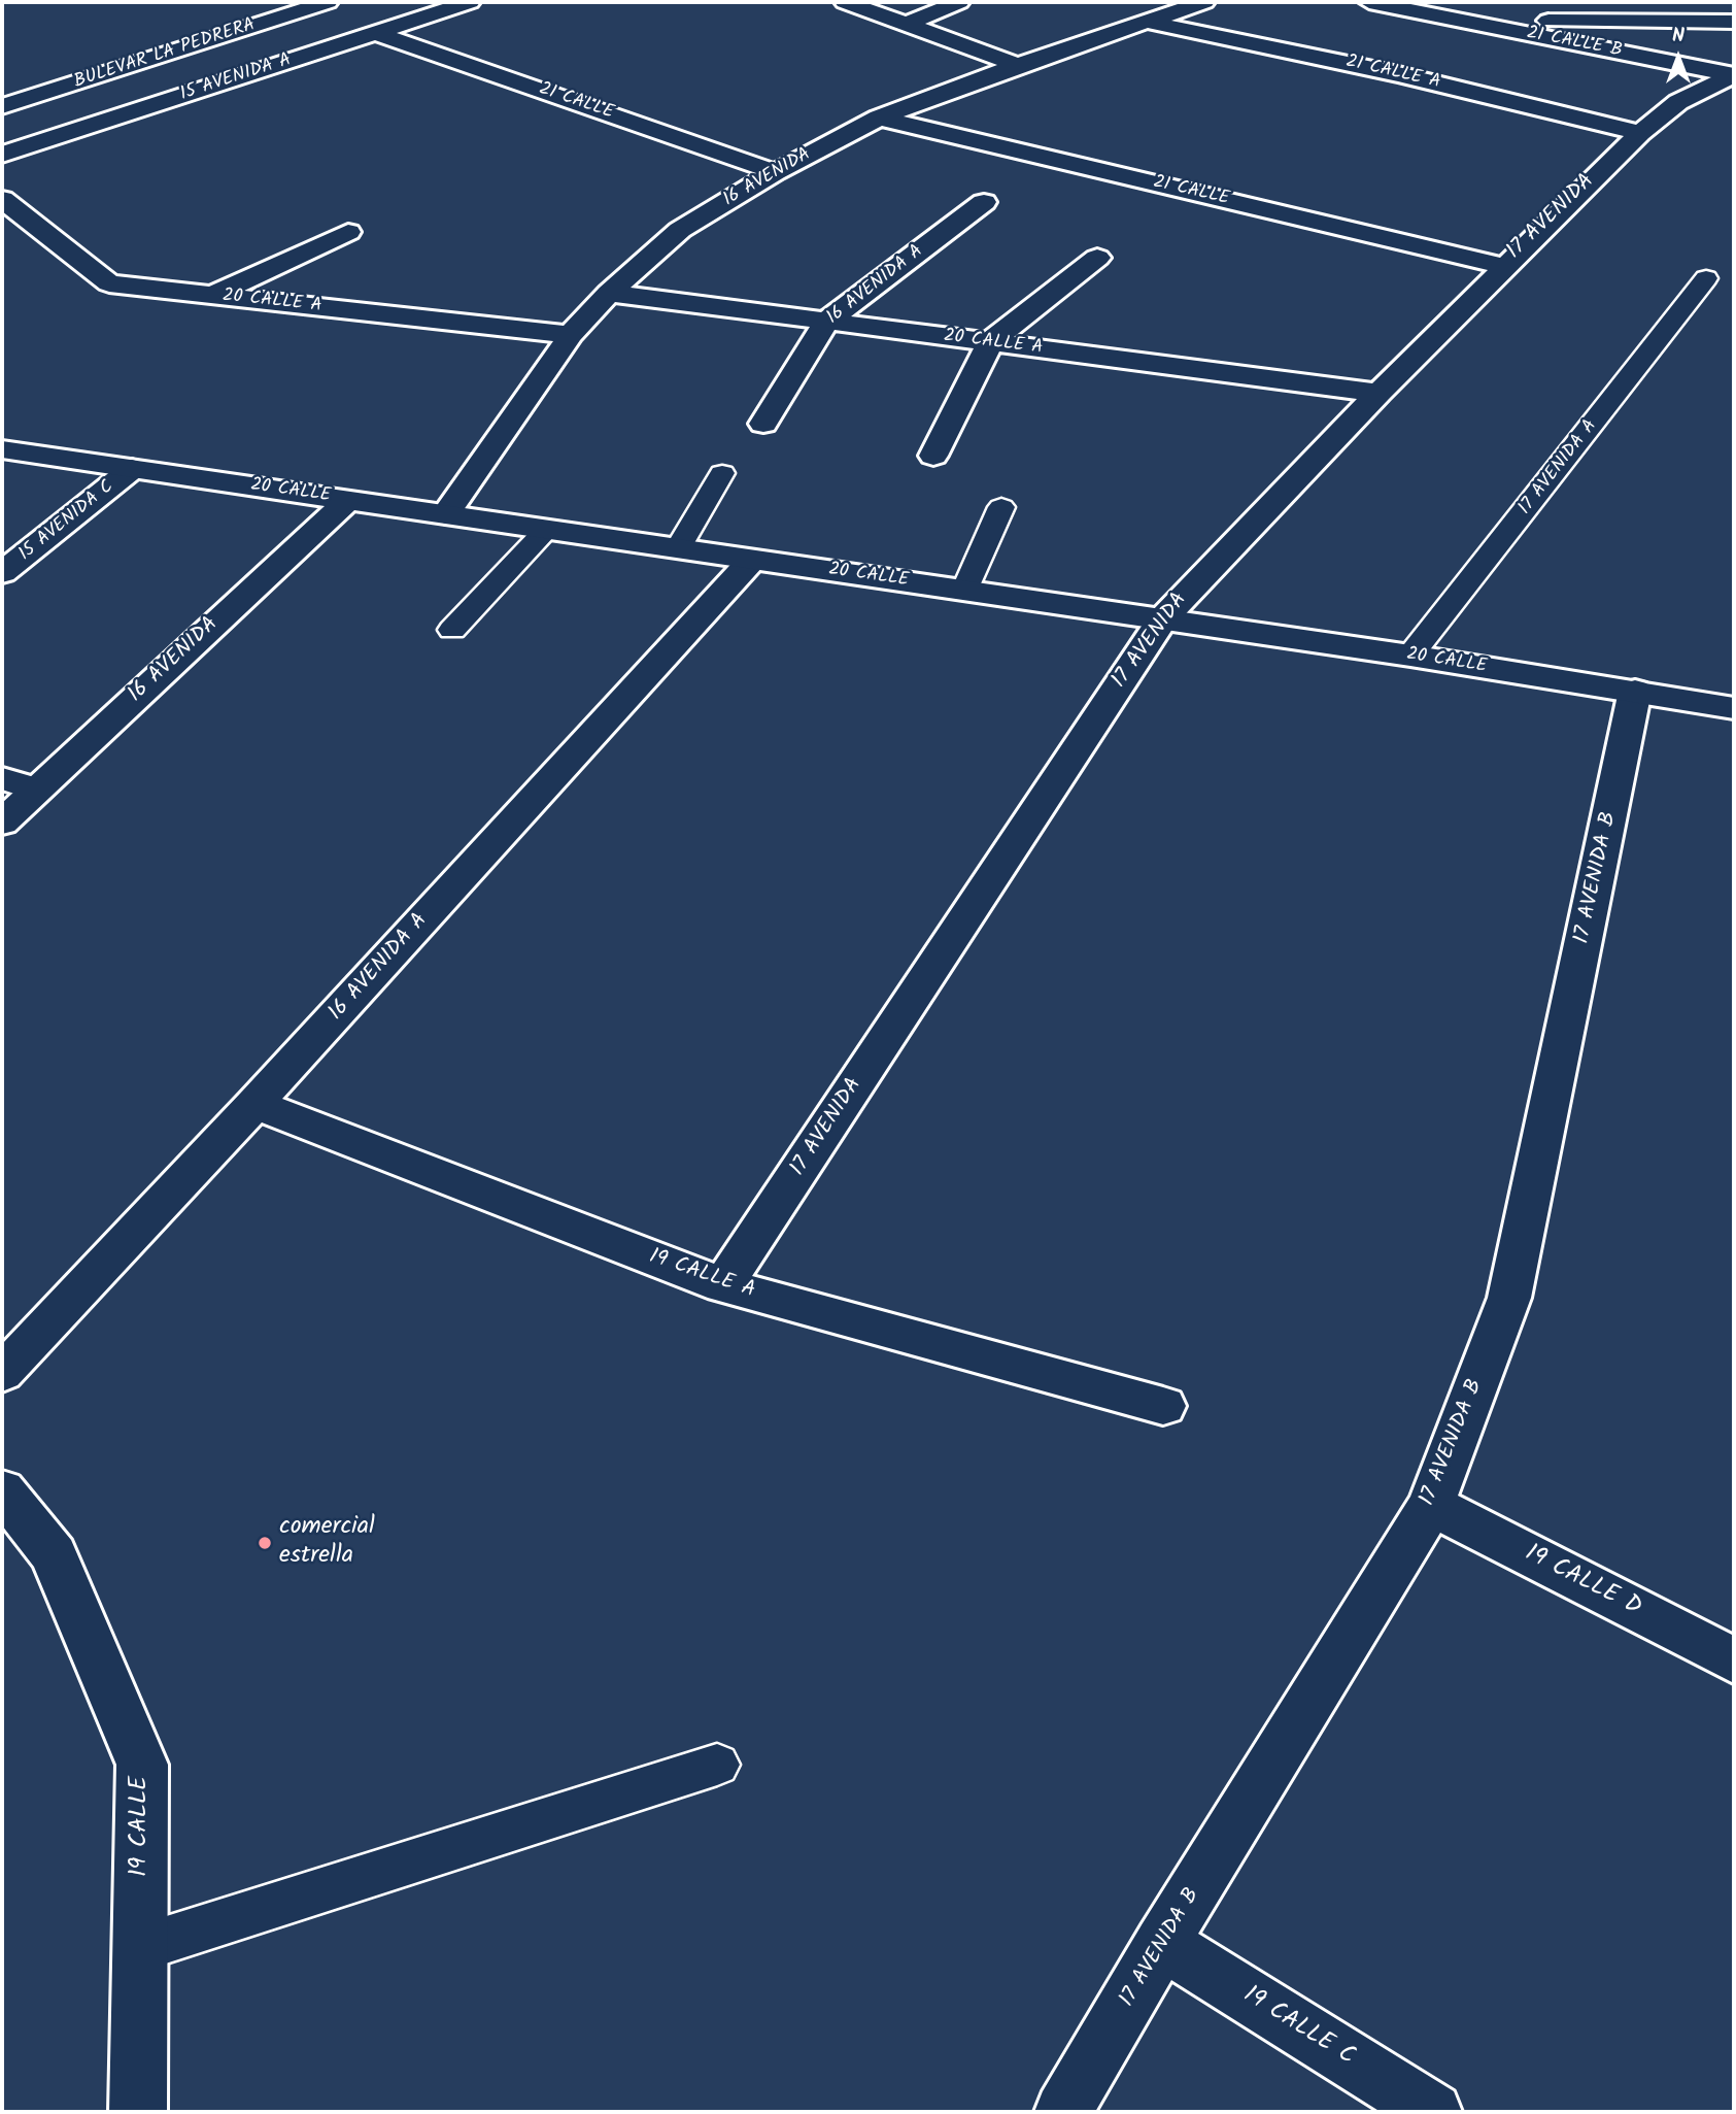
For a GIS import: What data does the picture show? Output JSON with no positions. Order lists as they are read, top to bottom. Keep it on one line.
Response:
{"streets":{"street":["21 CALLE B","BULEVAR LA PEDRERA","21 CALLE A","15 AVENIDA A","21 CALLE","16 AVENIDA","17 AVENIDA","16 AVENIDA A","20 CALLE A","20 CALLE","15 AVENIDA C","17 AVENIDA B","19 CALLE A","19 CALLE D","19 CALLE","19 CALLE C"],"lane":["17 AVENIDA A"]},"crossings":[["21 CALLE B","17 AVENIDA"],["21 CALLE A","16 AVENIDA"],["21 CALLE A","17 AVENIDA"],["15 AVENIDA A","21 CALLE"],["21 CALLE","16 AVENIDA"],["21 CALLE","17 AVENIDA"],["16 AVENIDA","20 CALLE A"],["16 AVENIDA","20 CALLE"],["17 AVENIDA","20 CALLE A"],["17 AVENIDA","20 CALLE"],["17 AVENIDA","19 CALLE A"],["16 AVENIDA A","20 CALLE A"],["16 AVENIDA A","20 CALLE"],["16 AVENIDA A","19 CALLE A"],["17 AVENIDA A","20 CALLE"],["20 CALLE","15 AVENIDA C"],["20 CALLE","17 AVENIDA B"],["17 AVENIDA B","19 CALLE D"],["17 AVENIDA B","19 CALLE C"]],"places":["comercial estrella"],"north":"top"}
